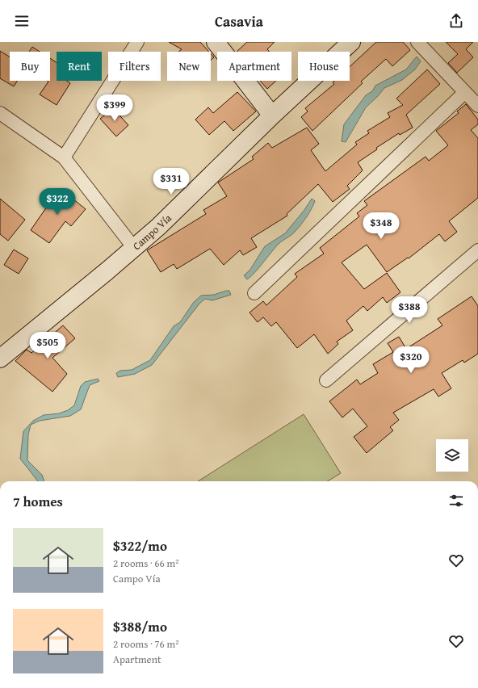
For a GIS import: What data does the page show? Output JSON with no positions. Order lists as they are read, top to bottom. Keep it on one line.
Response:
{"streets":{"street":["Campo Vía"]},"page":{"header":"Casavia","chip":["Buy","Rent","Filters","New","Apartment","House"],"price":["$399","$331","$322","$348","$388","$505","$320"],"heading":"7 homes","list":[{"name":"$322/mo","note":"2 rooms · 66 m² · Campo Vía"},{"name":"$388/mo","note":"2 rooms · 76 m² · Apartment"}]}}
